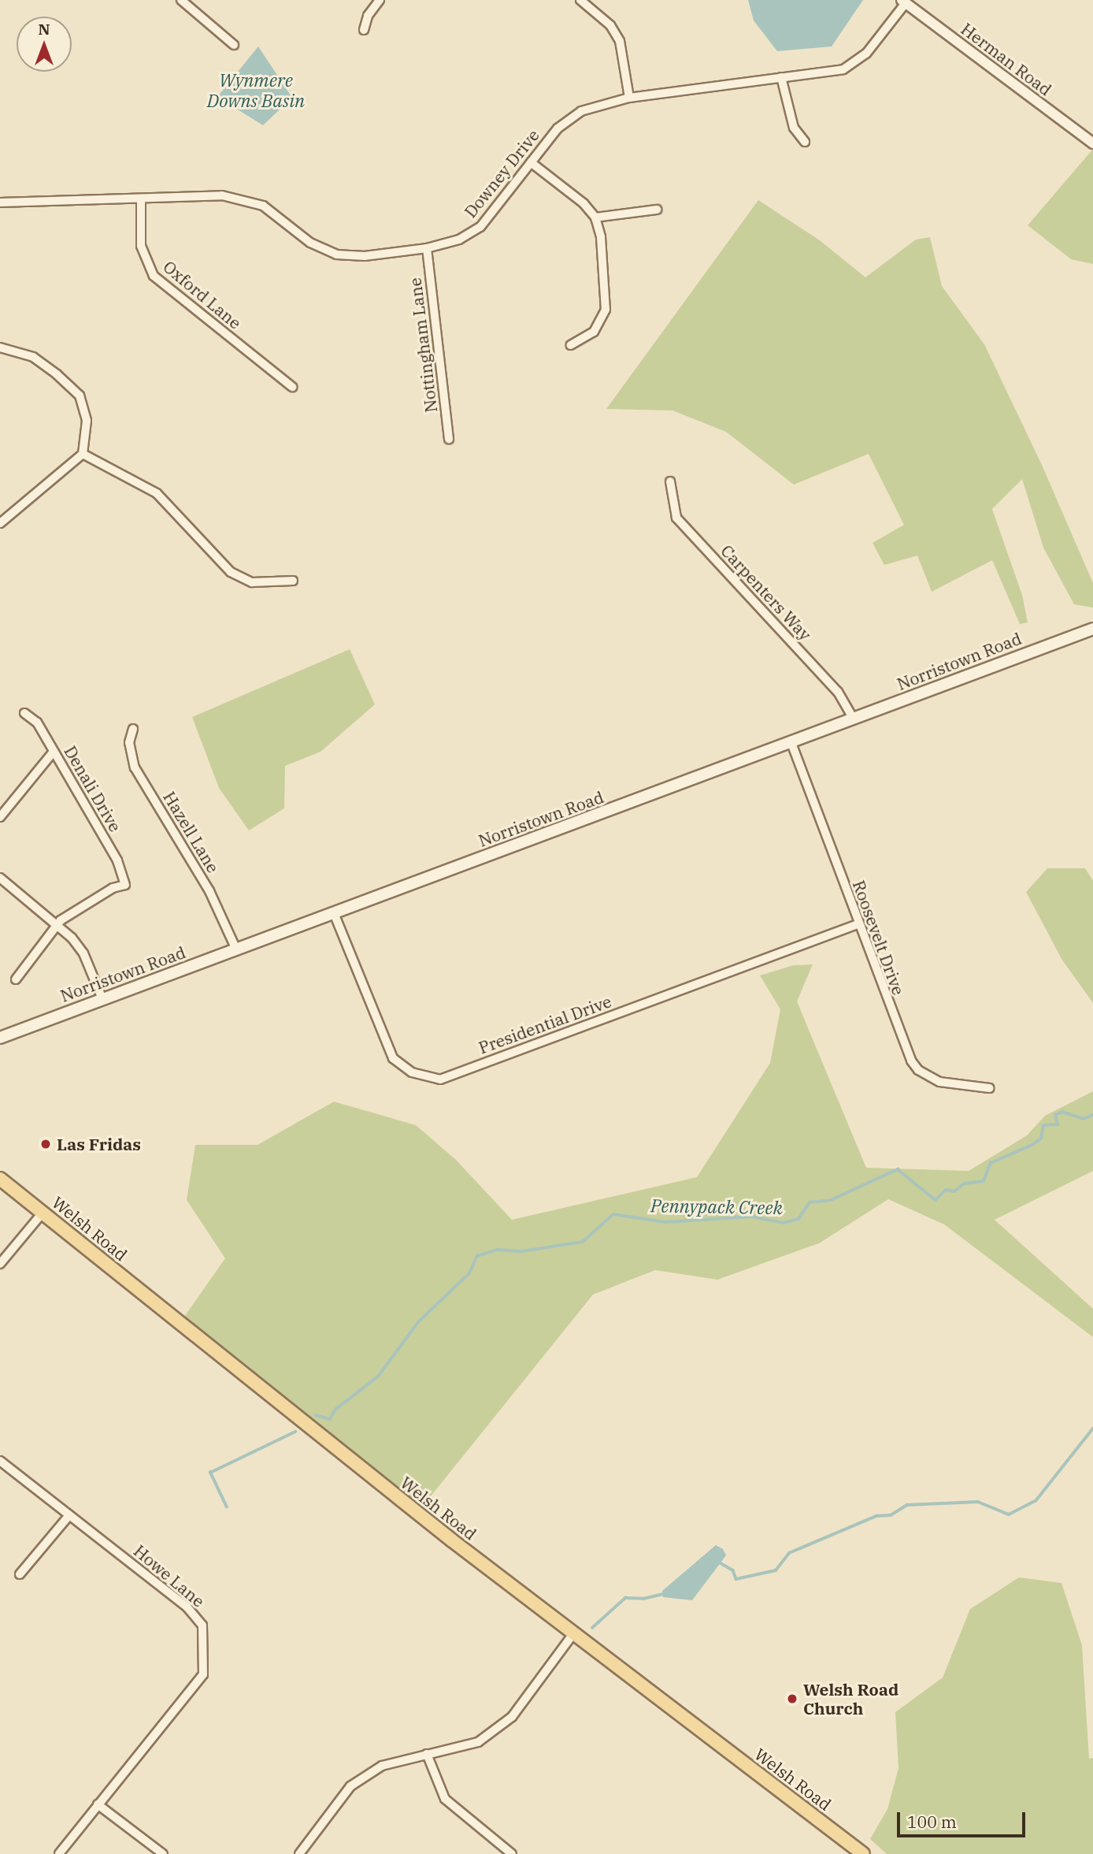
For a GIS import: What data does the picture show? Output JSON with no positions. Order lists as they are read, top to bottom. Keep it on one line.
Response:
{"streets":{"main road":["Norristown Road","Welsh Road"],"street":["Herman Road","Downey Drive","Oxford Lane","Nottingham Lane","Carpenters Way","Denali Drive","Hazell Lane","Roosevelt Drive","Presidential Drive","Howe Lane"]},"crossings":[["Herman Road","Downey Drive"],["Downey Drive","Oxford Lane"],["Downey Drive","Nottingham Lane"],["Carpenters Way","Norristown Road"],["Norristown Road","Hazell Lane"],["Norristown Road","Roosevelt Drive"],["Norristown Road","Presidential Drive"],["Roosevelt Drive","Presidential Drive"]],"water":["Wynmere Downs Basin","Pennypack Creek"],"places":["Las Fridas","Welsh Road Church"],"scale_bar":"100 m","north":"top"}
